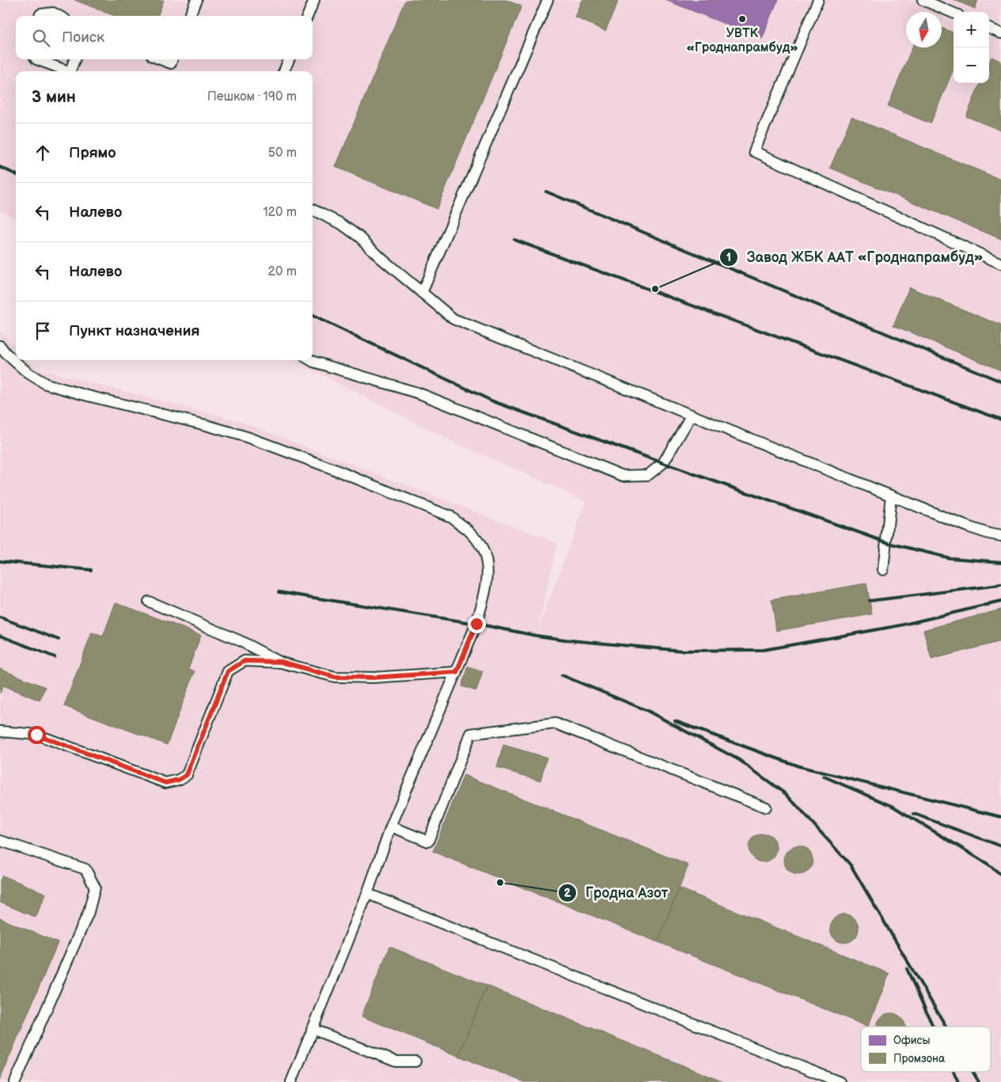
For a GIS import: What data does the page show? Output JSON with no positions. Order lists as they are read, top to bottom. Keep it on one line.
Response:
{"places":["УВТК «Гроднапрамбуд»","Завод ЖБК ААТ «Гроднапрамбуд»","Гродна Азот"],"legend":["Офисы","Промзона"],"north":"bottom","page":{"map_buttons":["+","−"],"search":"Поиск","heading":["3 мин","Пешком · 190 m"],"list":[["Прямо","50 m"],["Налево","120 m"],["Налево","20 m"],"Пункт назначения"]}}
